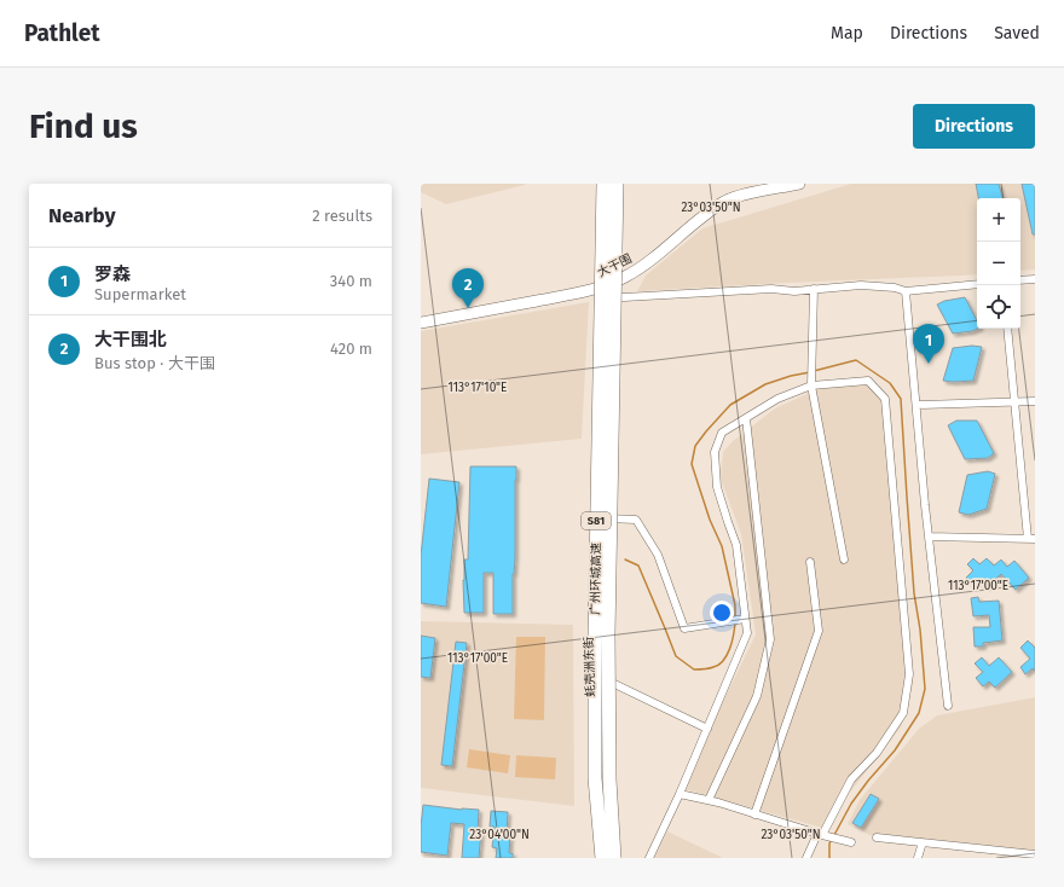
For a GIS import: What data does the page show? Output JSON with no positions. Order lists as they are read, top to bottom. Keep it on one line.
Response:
{"streets":{"highway":["S81","广州环城高速"],"street":["大干围","蚝壳洲东街"]},"page":{"header":"Pathlet","nav":["Map","Directions","Saved"],"buttons":"Directions","title":"Find us","heading":["Nearby","2 results"],"map_buttons":["+","−"],"list":[{"mark":"1","name":"罗森","note":"Supermarket","value":"340 m"},{"mark":"2","name":"大干围北","note":"Bus stop · 大干围","value":"420 m"}],"pins":["2","1"]},"coordinates":["23°03'50\"N","113°17'10\"E","113°17'00\"E","23°04'00\"N"]}
